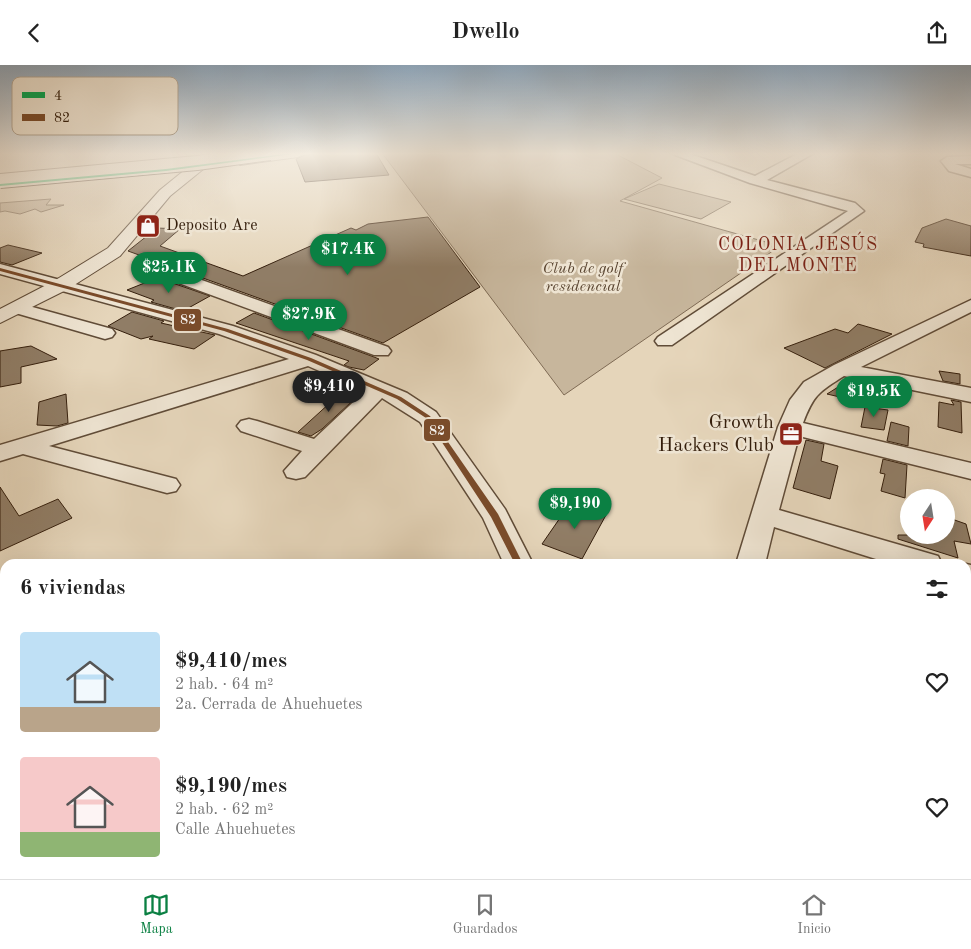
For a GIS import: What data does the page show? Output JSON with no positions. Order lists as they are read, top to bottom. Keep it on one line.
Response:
{"districts":["COLONIA JESÚS DEL MONTE"],"parks":["Club de golf residencial"],"places":{"shop":["Deposito Are"],"office":["Growth Hackers Club"]},"lines":["transit line 82"],"legend":["4","82"],"north":"bottom","page":{"header":"Dwello","price":["$17.4K","$25.1K","$27.9K","$9,410","$19.5K","$9,190"],"heading":"6 viviendas","list":[{"name":"$9,410/mes","note":"2 hab. · 64 m² · 2a. Cerrada de Ahuehuetes"},{"name":"$9,190/mes","note":"2 hab. · 62 m² · Calle Ahuehuetes"}],"tabs":["Mapa","Guardados","Inicio"]}}
